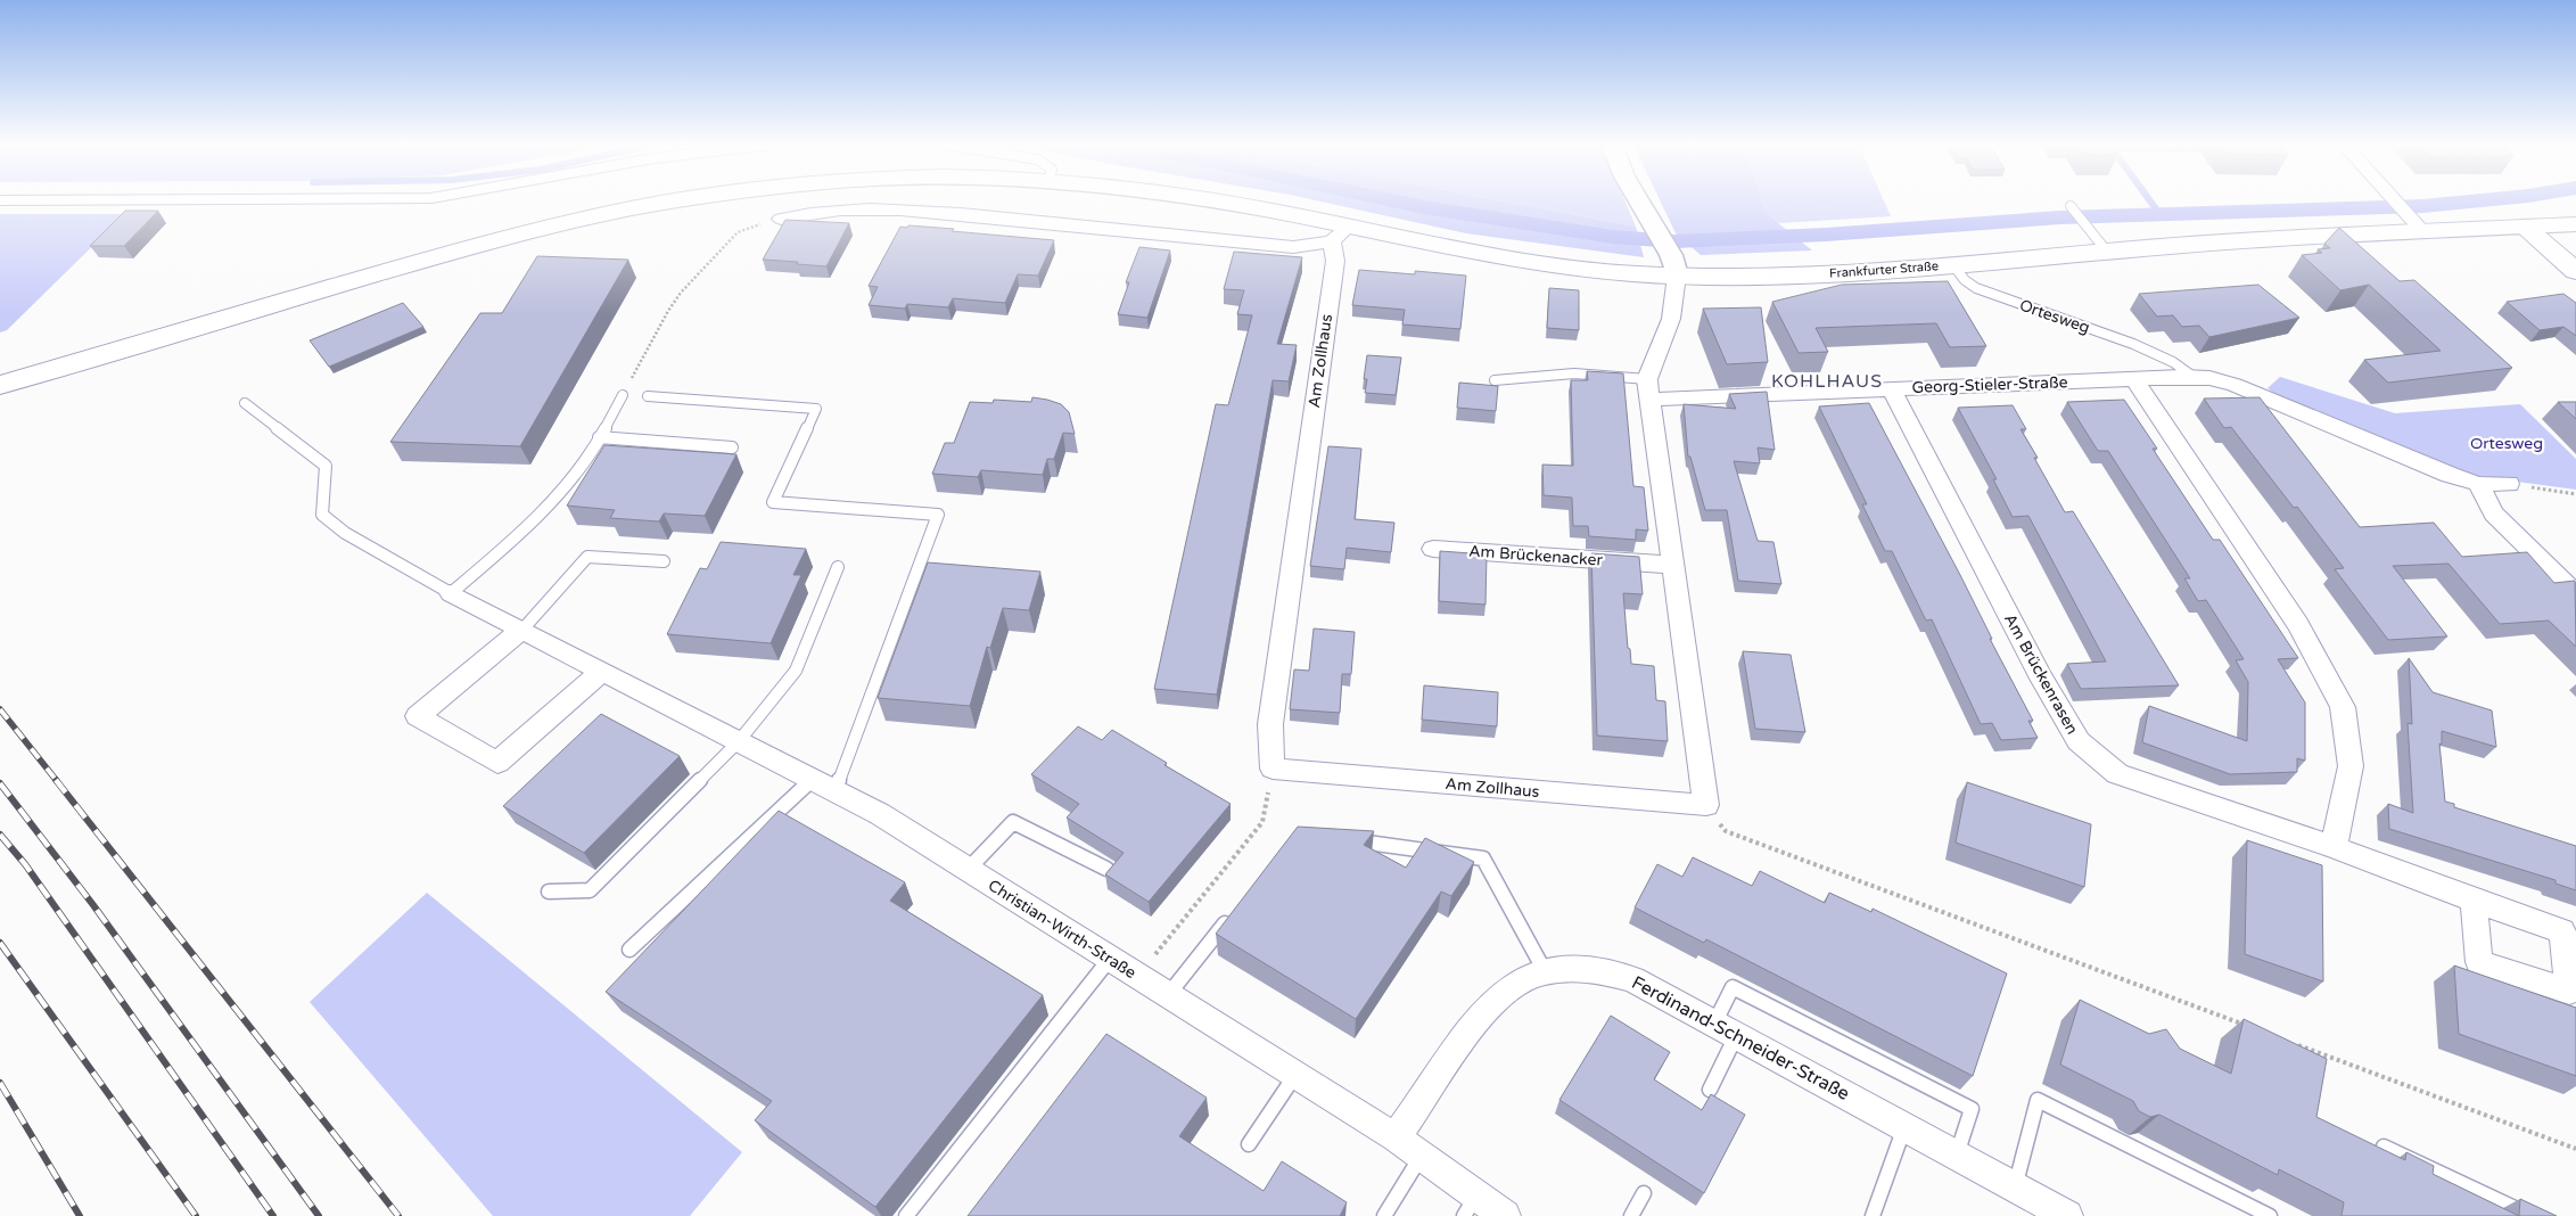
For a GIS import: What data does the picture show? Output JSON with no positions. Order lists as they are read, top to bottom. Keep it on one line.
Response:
{"streets":{"main road":["Frankfurter Straße"],"street":["Ortesweg","Am Zollhaus","Georg-Stieler-Straße","Am Brückenacker","Am Brückenrasen","Christian-Wirth-Straße","Ferdinand-Schneider-Straße"]},"crossings":[["Frankfurter Straße","Ortesweg"],["Frankfurter Straße","Am Zollhaus"],["Ortesweg","Georg-Stieler-Straße"],["Georg-Stieler-Straße","Am Brückenrasen"],["Christian-Wirth-Straße","Ferdinand-Schneider-Straße"]],"districts":["KOHLHAUS"],"parks":["Ortesweg"]}
